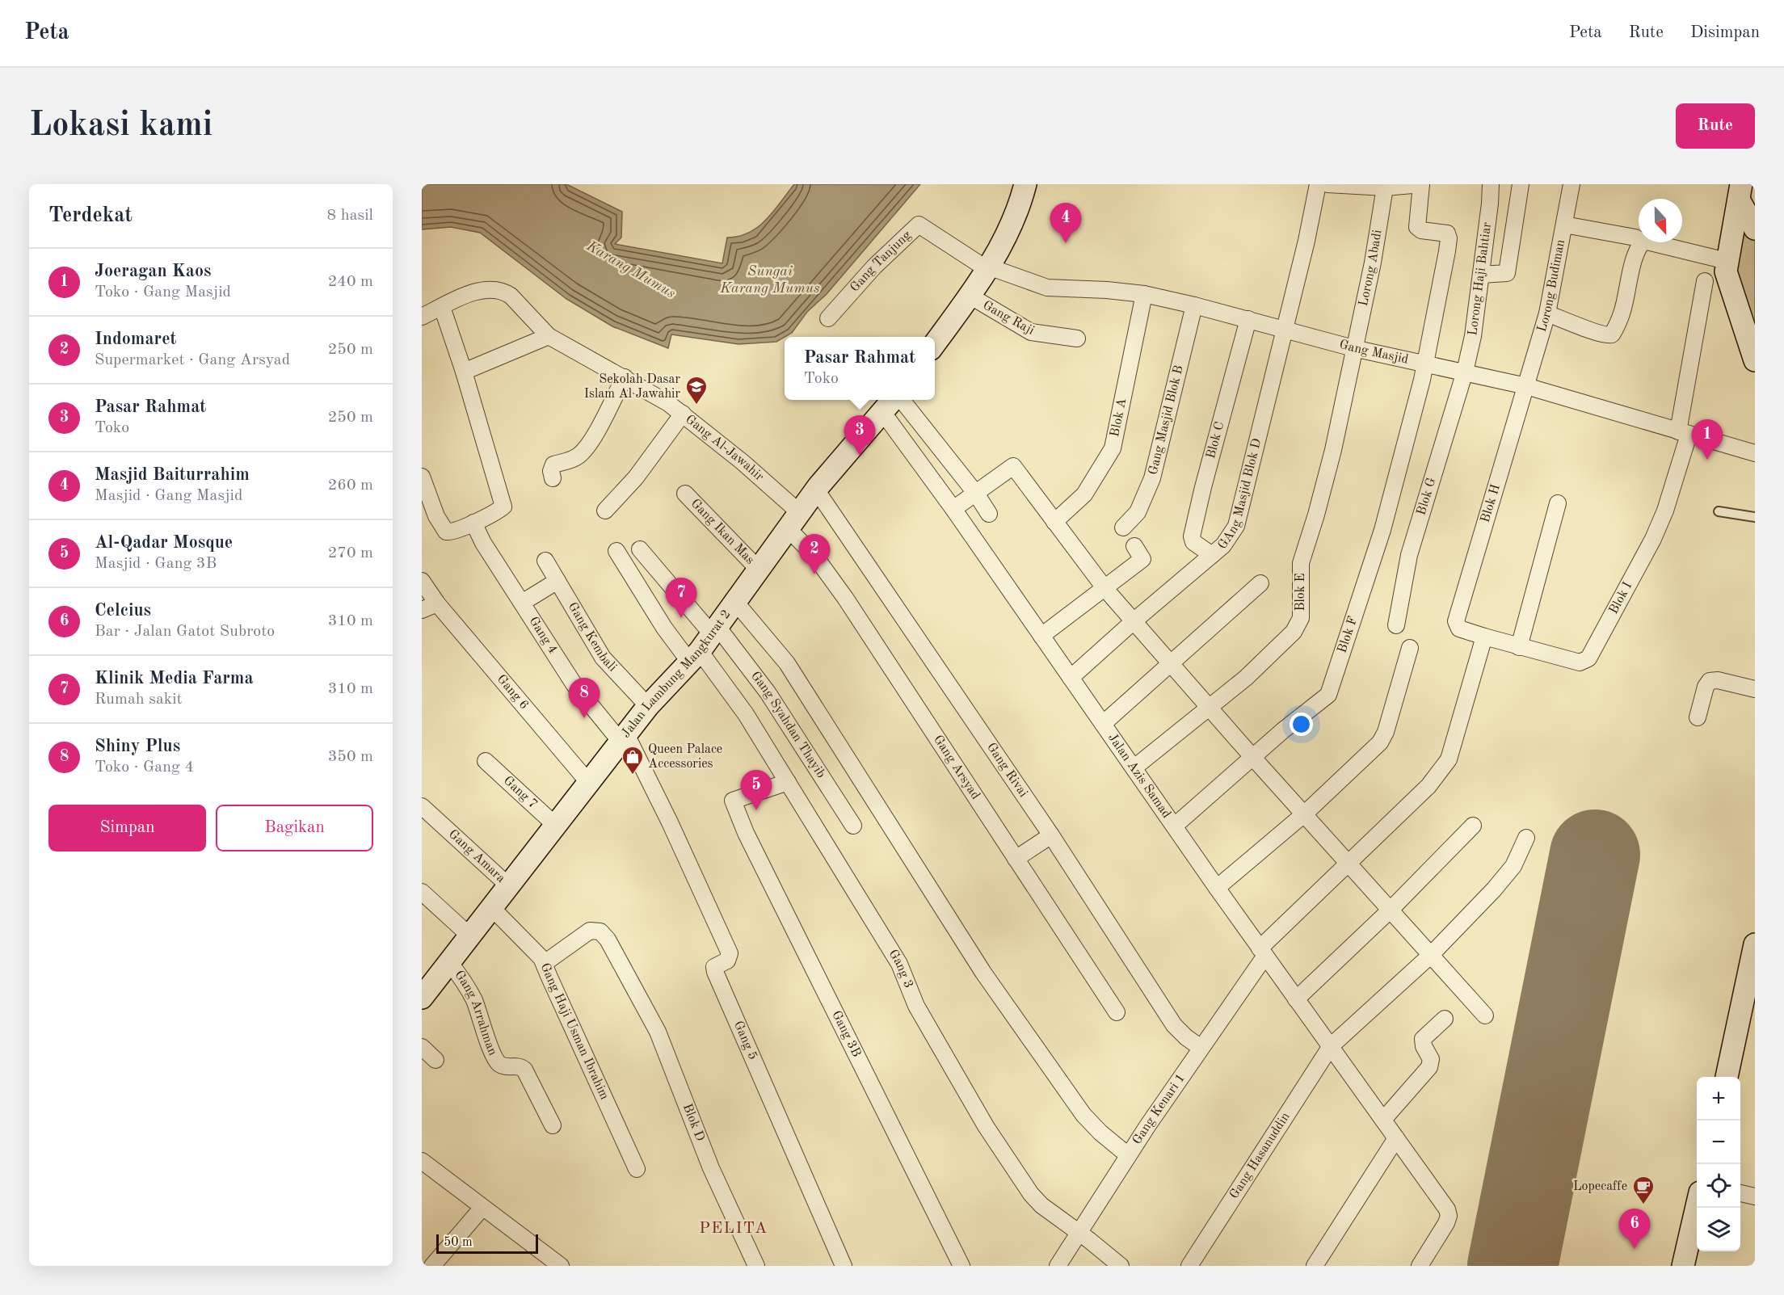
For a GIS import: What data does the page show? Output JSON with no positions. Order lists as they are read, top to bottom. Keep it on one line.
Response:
{"streets":{"street":["Gang Tanjung","Lorong Abadi","Lorong Haji Bahtiar","Lorong Budiman","Gang Raji","Gang Masjid","Blok A","Gang Masjid Blok B","Blok C","Gang Al-Jawahir","GAng Masjid Blok D","Blok G","Blok H","Gang Ikan Mas","Blok E","Blok I","Blok F","Gang 4","Gang Kembali","Jalan Lambung Mangkurat 2","Gang 6","Gang Syahdan Thayib","Gang Arsyad","Gang Rivai","Jalan Azis Samad","Gang 7","Gang Amara","Gang 3","Gang Arrahman","Gang Haji Usman Ibrahim","Gang 3B","Gang 5","Gang Kenari 1","Blok D","Gang Hasanuddin"]},"crossings":[["Gang Tanjung","Gang Masjid"],["Lorong Abadi","Gang Masjid"],["Lorong Abadi","Blok E"],["Lorong Haji Bahtiar","Gang Masjid"],["Lorong Haji Bahtiar","Blok G"],["Lorong Budiman","Gang Masjid"],["Lorong Budiman","Blok H"],["Gang Masjid","Blok A"],["Gang Masjid","Gang Masjid Blok B"],["Gang Masjid","Blok C"],["Gang Masjid","GAng Masjid Blok D"],["Gang Masjid","Blok G"],["Gang Masjid","Blok H"],["Gang Masjid","Blok E"],["Gang Masjid","Blok I"],["Gang Masjid","Blok F"],["Blok C","GAng Masjid Blok D"],["Gang Al-Jawahir","Jalan Lambung Mangkurat 2"],["Gang Al-Jawahir","Gang Arsyad"],["GAng Masjid Blok D","Jalan Azis Samad"],["Blok H","Blok I"],["Gang Ikan Mas","Jalan Lambung Mangkurat 2"],["Blok E","Jalan Azis Samad"],["Blok I","Gang Kenari 1"],["Blok F","Jalan Azis Samad"],["Gang 4","Jalan Lambung Mangkurat 2"],["Gang 4","Gang 5"],["Gang Kembali","Jalan Lambung Mangkurat 2"],["Jalan Lambung Mangkurat 2","Gang 6"],["Jalan Lambung Mangkurat 2","Gang Syahdan Thayib"],["Jalan Lambung Mangkurat 2","Gang Arsyad"],["Jalan Lambung Mangkurat 2","Gang Rivai"],["Jalan Lambung Mangkurat 2","Jalan Azis Samad"],["Jalan Lambung Mangkurat 2","Gang 7"],["Jalan Lambung Mangkurat 2","Gang Amara"],["Jalan Lambung Mangkurat 2","Gang 3"],["Jalan Lambung Mangkurat 2","Gang Arrahman"],["Jalan Lambung Mangkurat 2","Gang Haji Usman Ibrahim"],["Gang Syahdan Thayib","Gang 3"],["Gang Rivai","Gang Kenari 1"],["Jalan Azis Samad","Gang Kenari 1"],["Jalan Azis Samad","Gang Hasanuddin"],["Gang 3","Gang 3B"],["Gang 3","Gang Kenari 1"],["Gang Haji Usman Ibrahim","Blok D"]],"districts":["PELITA"],"water":["Karang Mumus","Sungai Karang Mumus"],"places":{"school or university":["Sekolah Dasar Islam Al Jawahir"],"shop":["Queen Palace Accessories"],"cafe":["Lopecaffe"]},"scale_bar":"50 m","north":"bottom","page":{"header":"Peta","nav":["Peta","Rute","Disimpan"],"buttons":["Rute",["Simpan","Bagikan"]],"title":"Lokasi kami","heading":["Terdekat","8 hasil"],"pins":["4","3","1","2","7","8","5","6"],"list":[{"mark":"1","name":"Joeragan Kaos","note":"Toko · Gang Masjid","value":"240 m"},{"mark":"2","name":"Indomaret","note":"Supermarket · Gang Arsyad","value":"250 m"},{"mark":"3","name":"Pasar Rahmat","note":"Toko","value":"250 m"},{"mark":"4","name":"Masjid Baiturrahim","note":"Masjid · Gang Masjid","value":"260 m"},{"mark":"5","name":"Al-Qadar Mosque","note":"Masjid · Gang 3B","value":"270 m"},{"mark":"6","name":"Celcius","note":"Bar · Jalan Gatot Subroto","value":"310 m"},{"mark":"7","name":"Klinik Media Farma","note":"Rumah sakit","value":"310 m"},{"mark":"8","name":"Shiny Plus","note":"Toko · Gang 4","value":"350 m"}],"popup":["Pasar Rahmat","Toko"],"map_buttons":["+","−"],"scale":"50 m"}}
